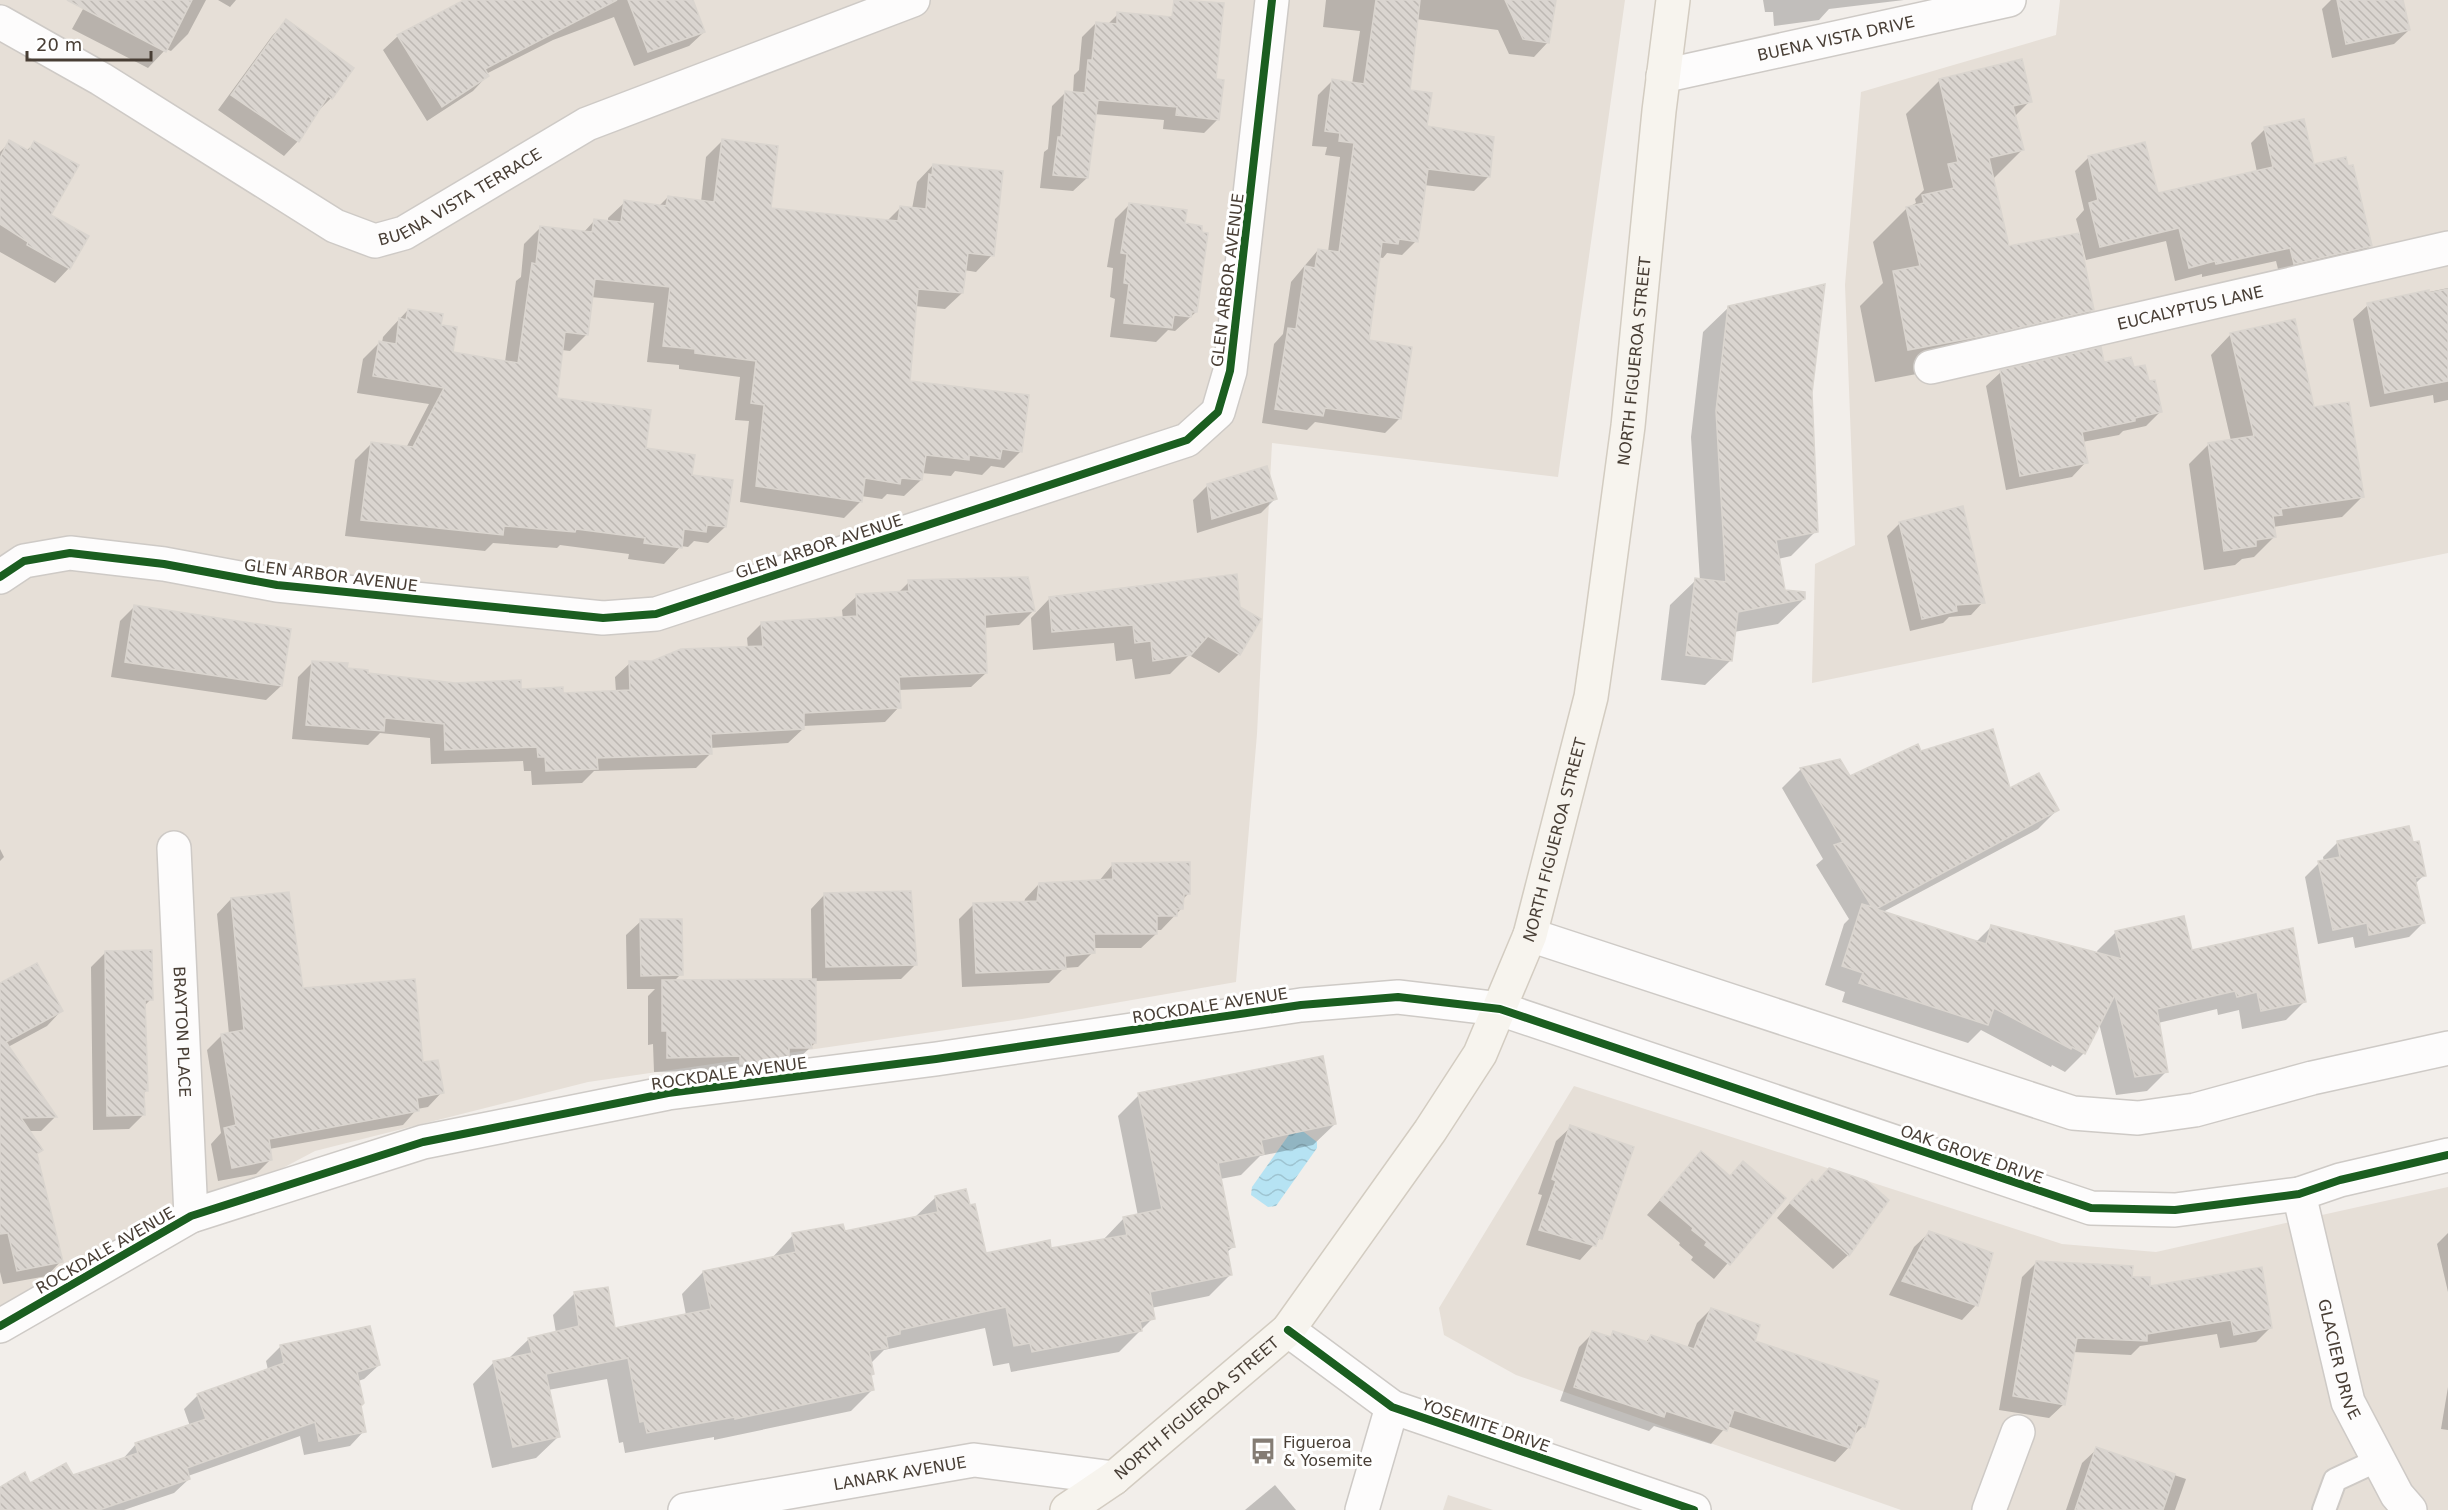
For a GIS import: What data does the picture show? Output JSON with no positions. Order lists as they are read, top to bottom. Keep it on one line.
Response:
{"streets":{"main road":["NORTH FIGUEROA STREET"],"street":["BUENA VISTA DRIVE","BUENA VISTA TERRACE","GLEN ARBOR AVENUE","EUCALYPTUS LANE","ROCKDALE AVENUE","BRAYTON PLACE","OAK GROVE DRIVE","GLACIER DRIVE","YOSEMITE DRIVE","LANARK AVENUE"]},"crossings":[["BUENA VISTA DRIVE","NORTH FIGUEROA STREET"],["NORTH FIGUEROA STREET","ROCKDALE AVENUE"],["NORTH FIGUEROA STREET","OAK GROVE DRIVE"],["NORTH FIGUEROA STREET","YOSEMITE DRIVE"],["NORTH FIGUEROA STREET","LANARK AVENUE"],["ROCKDALE AVENUE","BRAYTON PLACE"],["ROCKDALE AVENUE","OAK GROVE DRIVE"],["OAK GROVE DRIVE","GLACIER DRIVE"]],"places":{"bus stop":["Figueroa & Yosemite"]},"scale_bar":"20 m"}
